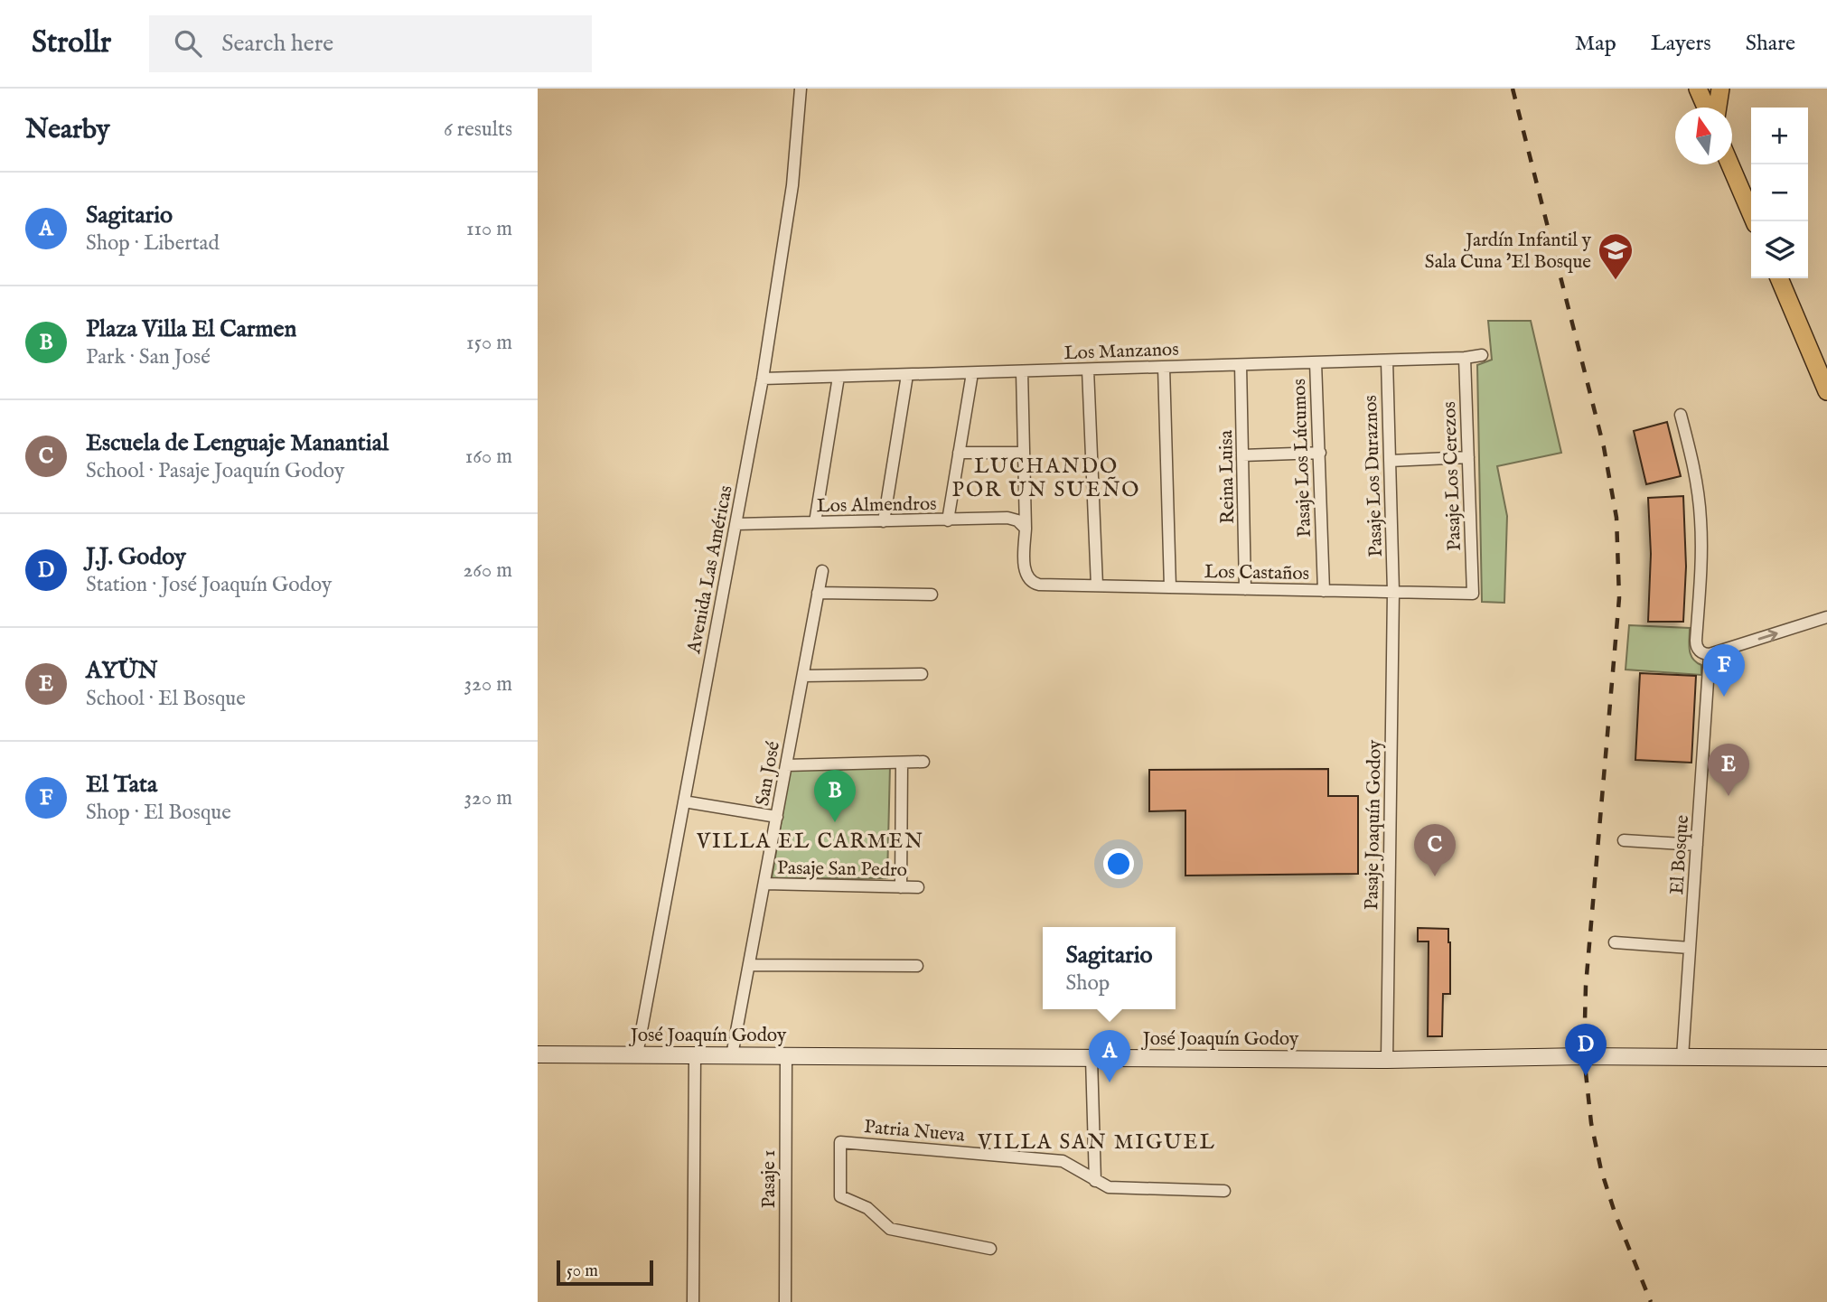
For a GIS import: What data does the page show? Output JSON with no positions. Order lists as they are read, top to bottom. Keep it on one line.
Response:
{"streets":{"street":["Los Manzanos","Pasaje Los Lúcumos","Pasaje Los Duraznos","Pasaje Los Cerezos","Reina Luisa","Los Almendros","Avenida Las Américas","Los Castaños","San José","Pasaje Joaquín Godoy","El Bosque","Pasaje San Pedro","José Joaquín Godoy","Patria Nueva","Pasaje 1"]},"crossings":[["Los Manzanos","Pasaje Los Lúcumos"],["Los Manzanos","Pasaje Los Duraznos"],["Los Manzanos","Pasaje Los Cerezos"],["Los Manzanos","Reina Luisa"],["Los Manzanos","Avenida Las Américas"],["Pasaje Los Lúcumos","Los Castaños"],["Pasaje Los Duraznos","Los Castaños"],["Pasaje Los Duraznos","Pasaje Joaquín Godoy"],["Pasaje Los Cerezos","Los Castaños"],["Reina Luisa","Los Castaños"],["Los Almendros","Avenida Las Américas"],["Los Almendros","Los Castaños"],["Avenida Las Américas","José Joaquín Godoy"],["Los Castaños","Pasaje Joaquín Godoy"],["San José","Pasaje San Pedro"],["San José","José Joaquín Godoy"],["Pasaje Joaquín Godoy","José Joaquín Godoy"],["El Bosque","José Joaquín Godoy"],["José Joaquín Godoy","Pasaje 1"]],"districts":["LUCHANDO POR UN SUEÑO","VILLA EL CARMEN","VILLA SAN MIGUEL"],"places":{"school or university":["Jardín Infantil y Sala Cuna 'El Bosque"]},"scale_bar":"50 m","north":"top","page":{"header":"Strollr","search":"Search here","nav":["Map","Layers","Share"],"heading":["Nearby","6 results"],"map_buttons":["+","−"],"list":[{"mark":"A","name":"Sagitario","note":"Shop · Libertad","value":"110 m"},{"mark":"B","name":"Plaza Villa El Carmen","note":"Park · San José","value":"150 m"},{"mark":"C","name":"Escuela de Lenguaje Manantial","note":"School · Pasaje Joaquín Godoy","value":"160 m"},{"mark":"D","name":"J.J. Godoy","note":"Station · José Joaquín Godoy","value":"260 m"},{"mark":"E","name":"AYÜN","note":"School · El Bosque","value":"320 m"},{"mark":"F","name":"El Tata","note":"Shop · El Bosque","value":"320 m"}],"pins":["F","E","B","C","D","A"],"popup":["Sagitario","Shop"],"scale":"50 m"}}
